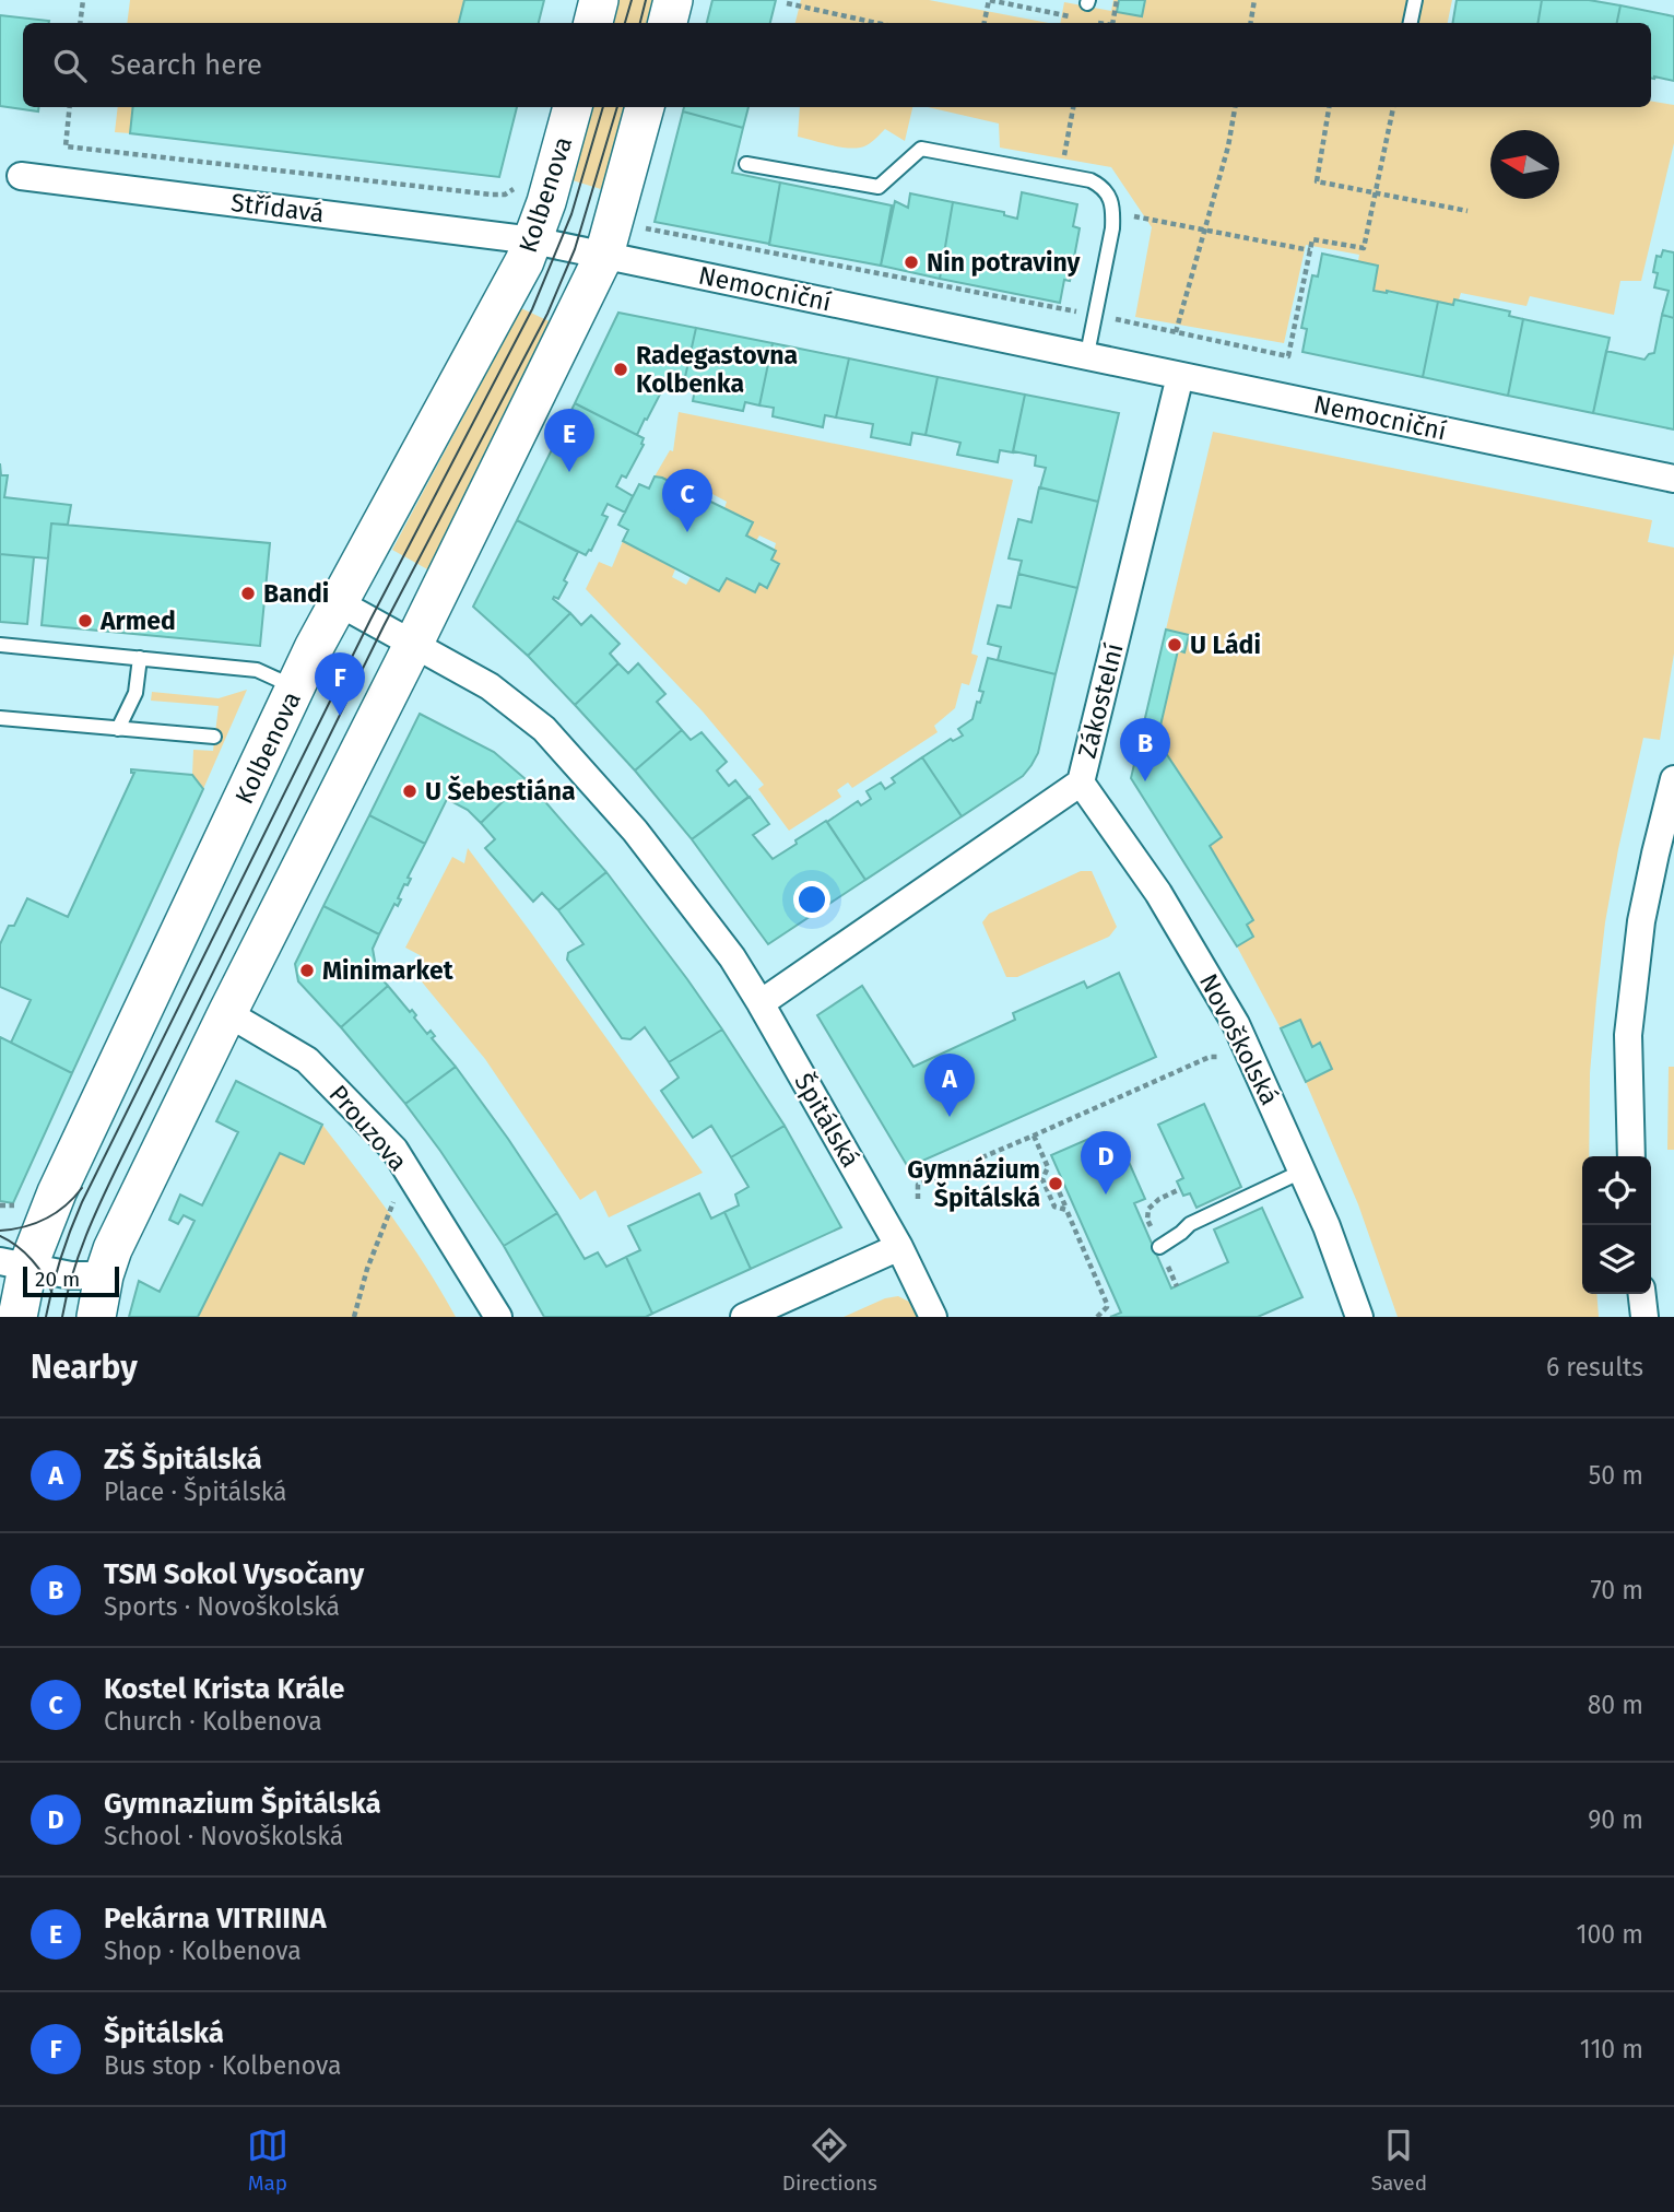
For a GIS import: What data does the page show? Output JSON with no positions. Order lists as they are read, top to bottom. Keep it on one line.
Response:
{"streets":{"main road":["Kolbenova"],"street":["Střídavá","Nemocniční","Zákostelní","Novoškolská","Špitálská","Prouzova"]},"crossings":[["Kolbenova","Střídavá"],["Kolbenova","Nemocniční"],["Kolbenova","Špitálská"],["Střídavá","Nemocniční"],["Nemocniční","Zákostelní"],["Zákostelní","Novoškolská"],["Zákostelní","Špitálská"]],"places":["Nin potraviny","Radegastovna Kolbenka","Bandi","Armed","U Ládi","U Šebestiána","Minimarket","Gymnázium Špitálská"],"scale_bar":"20 m","north":"left","page":{"search":"Search here","pins":["E","C","F","B","A","D"],"scale":"20 m","heading":["Nearby","6 results"],"list":[{"mark":"A","name":"ZŠ Špitálská","note":"Place · Špitálská","value":"50 m"},{"mark":"B","name":"TSM Sokol Vysočany","note":"Sports · Novoškolská","value":"70 m"},{"mark":"C","name":"Kostel Krista Krále","note":"Church · Kolbenova","value":"80 m"},{"mark":"D","name":"Gymnazium Špitálská","note":"School · Novoškolská","value":"90 m"},{"mark":"E","name":"Pekárna VITRIINA","note":"Shop · Kolbenova","value":"100 m"},{"mark":"F","name":"Špitálská","note":"Bus stop · Kolbenova","value":"110 m"}],"nav":["Map","Directions","Saved"]}}
